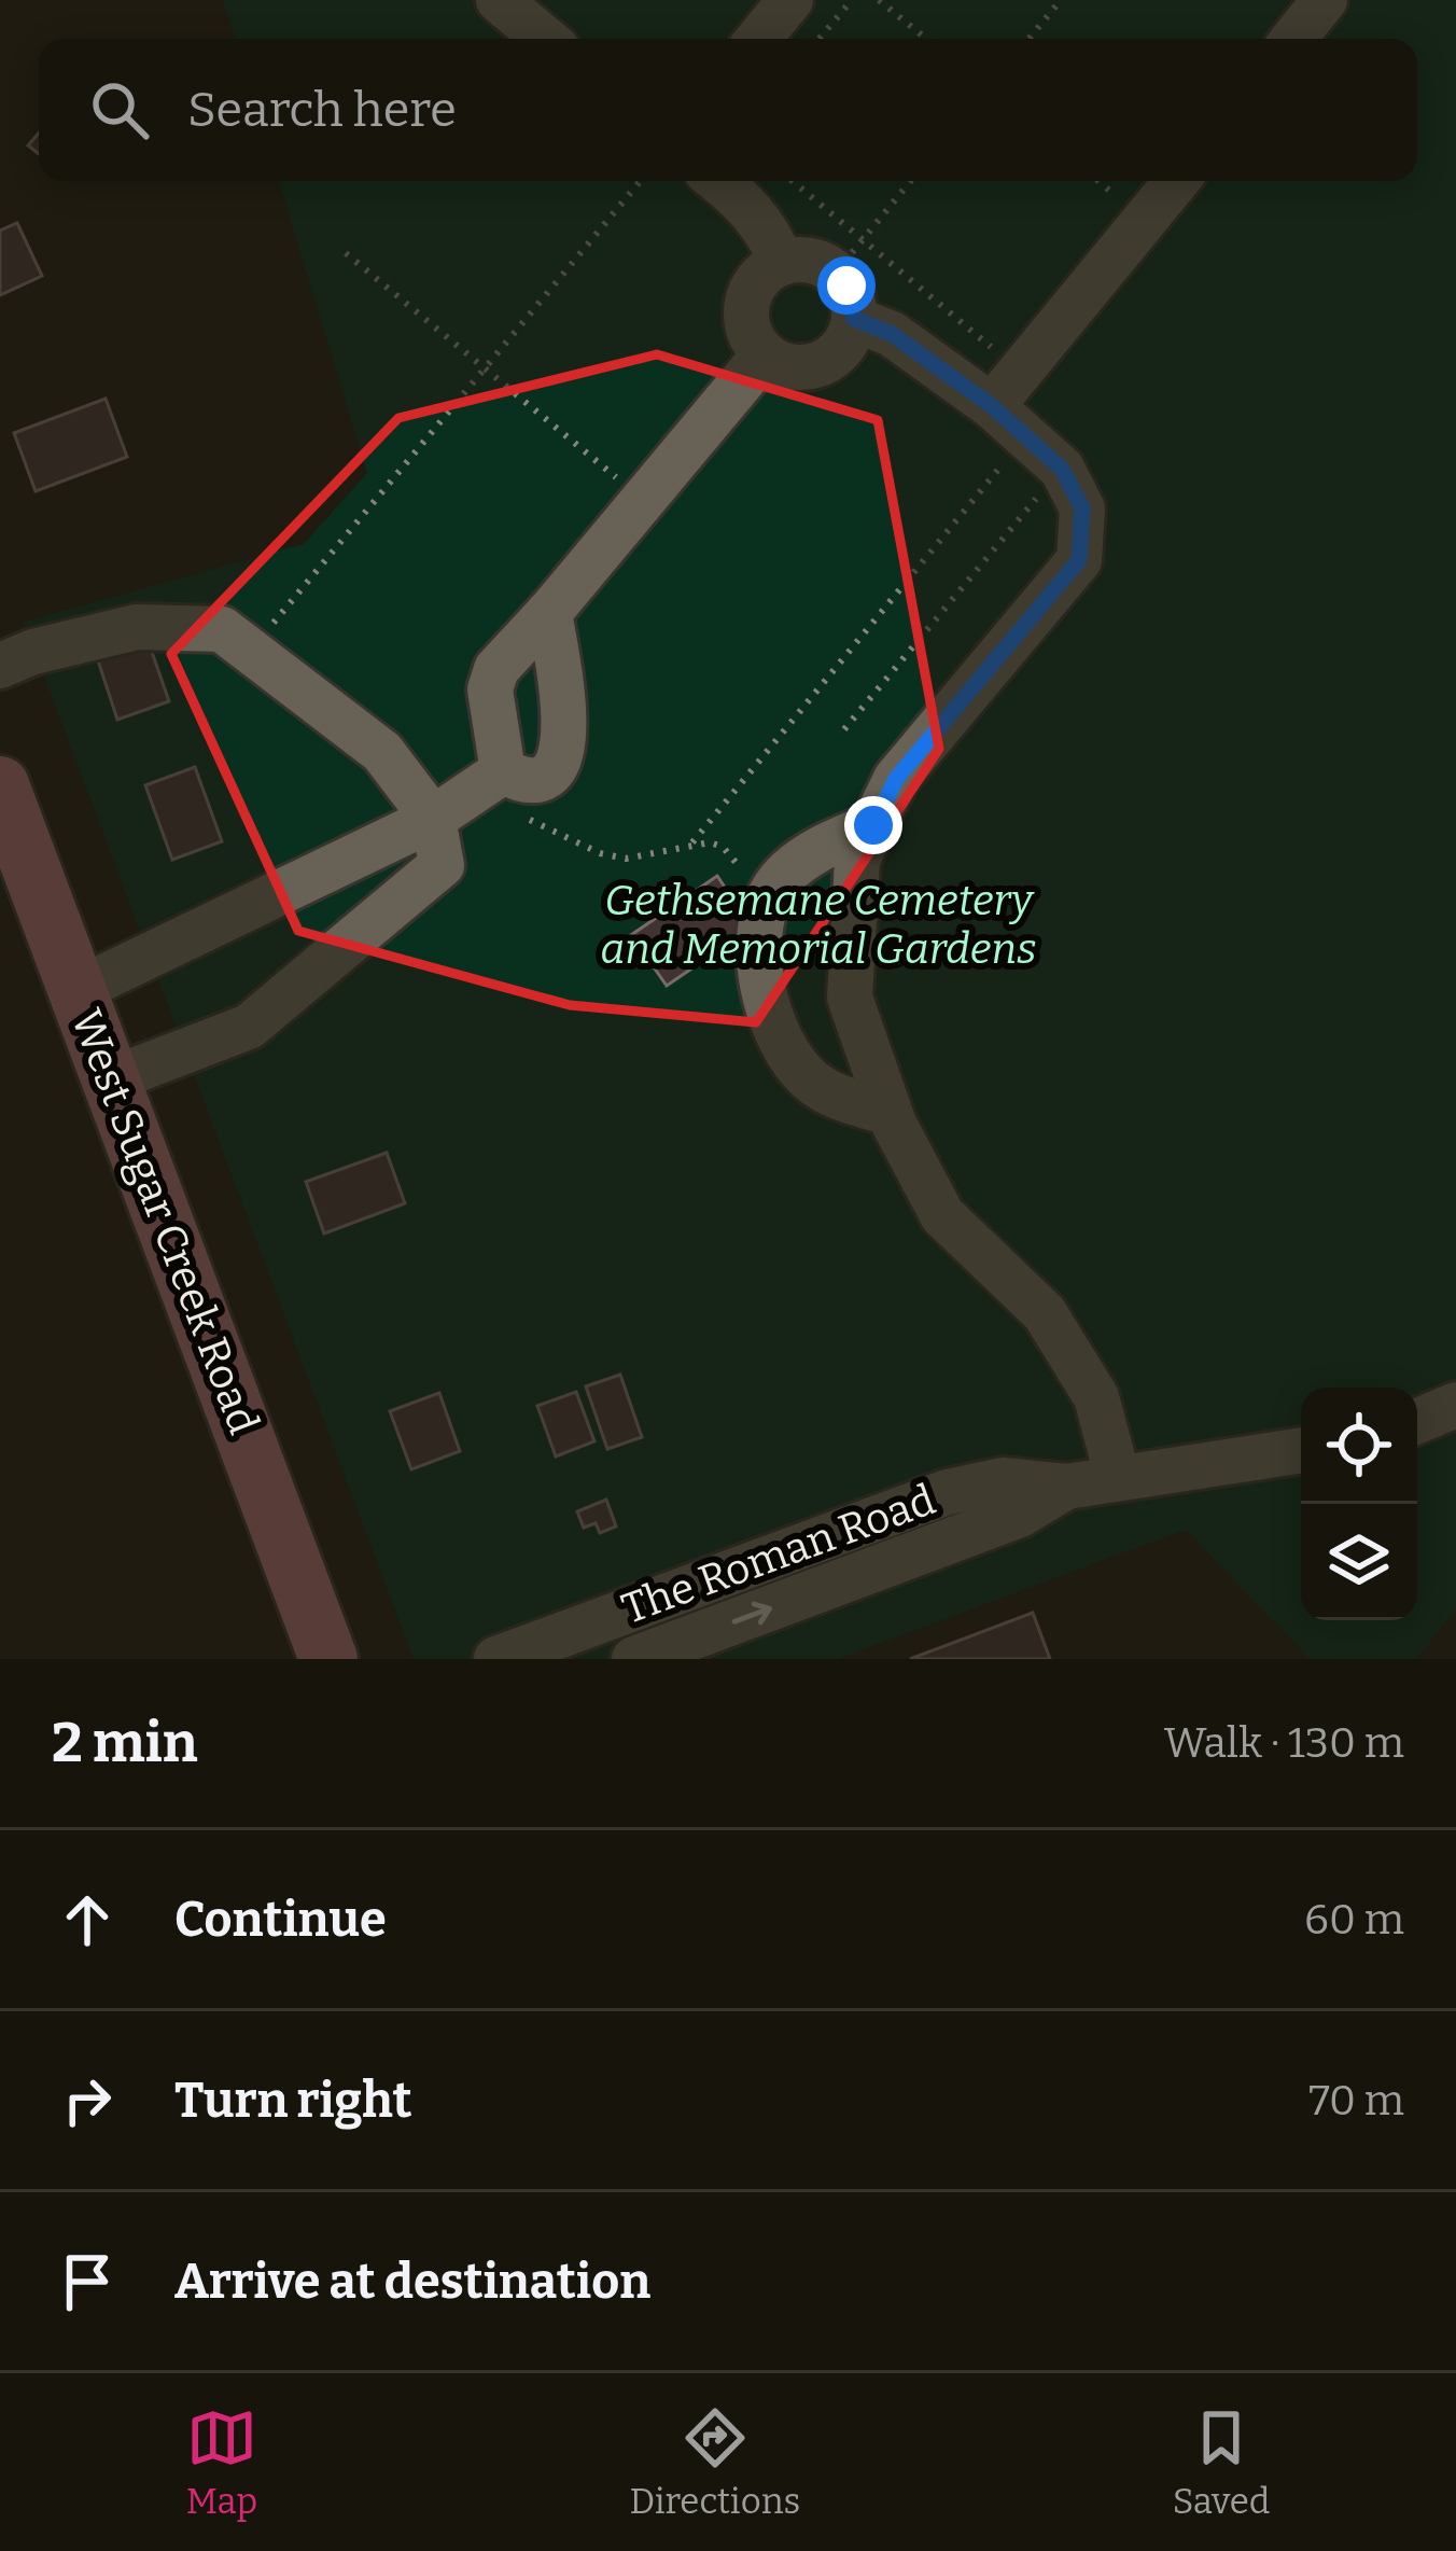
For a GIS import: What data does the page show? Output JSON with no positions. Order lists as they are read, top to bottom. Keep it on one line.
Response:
{"streets":{"main road":["West Sugar Creek Road"],"street":["The Roman Road"]},"parks":["Gethsemane Cemetery and Memorial Gardens"],"page":{"search":"Search here","heading":["2 min","Walk · 130 m"],"list":[["Continue","60 m"],["Turn right","70 m"],"Arrive at destination"],"nav":["Map","Directions","Saved"]}}
